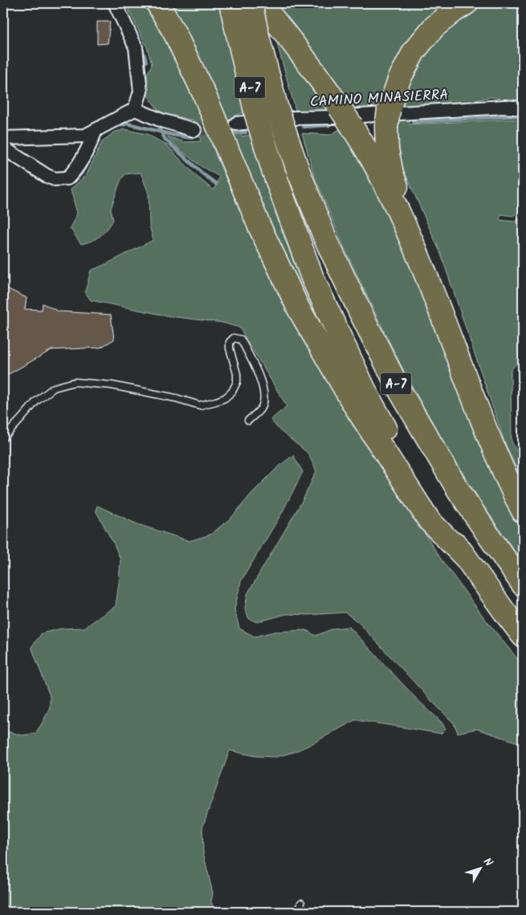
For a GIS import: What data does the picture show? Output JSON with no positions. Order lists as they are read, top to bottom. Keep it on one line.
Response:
{"streets":{"highway":["A-7"],"street":["CAMINO MINASIERRA"]},"north":"top right"}
